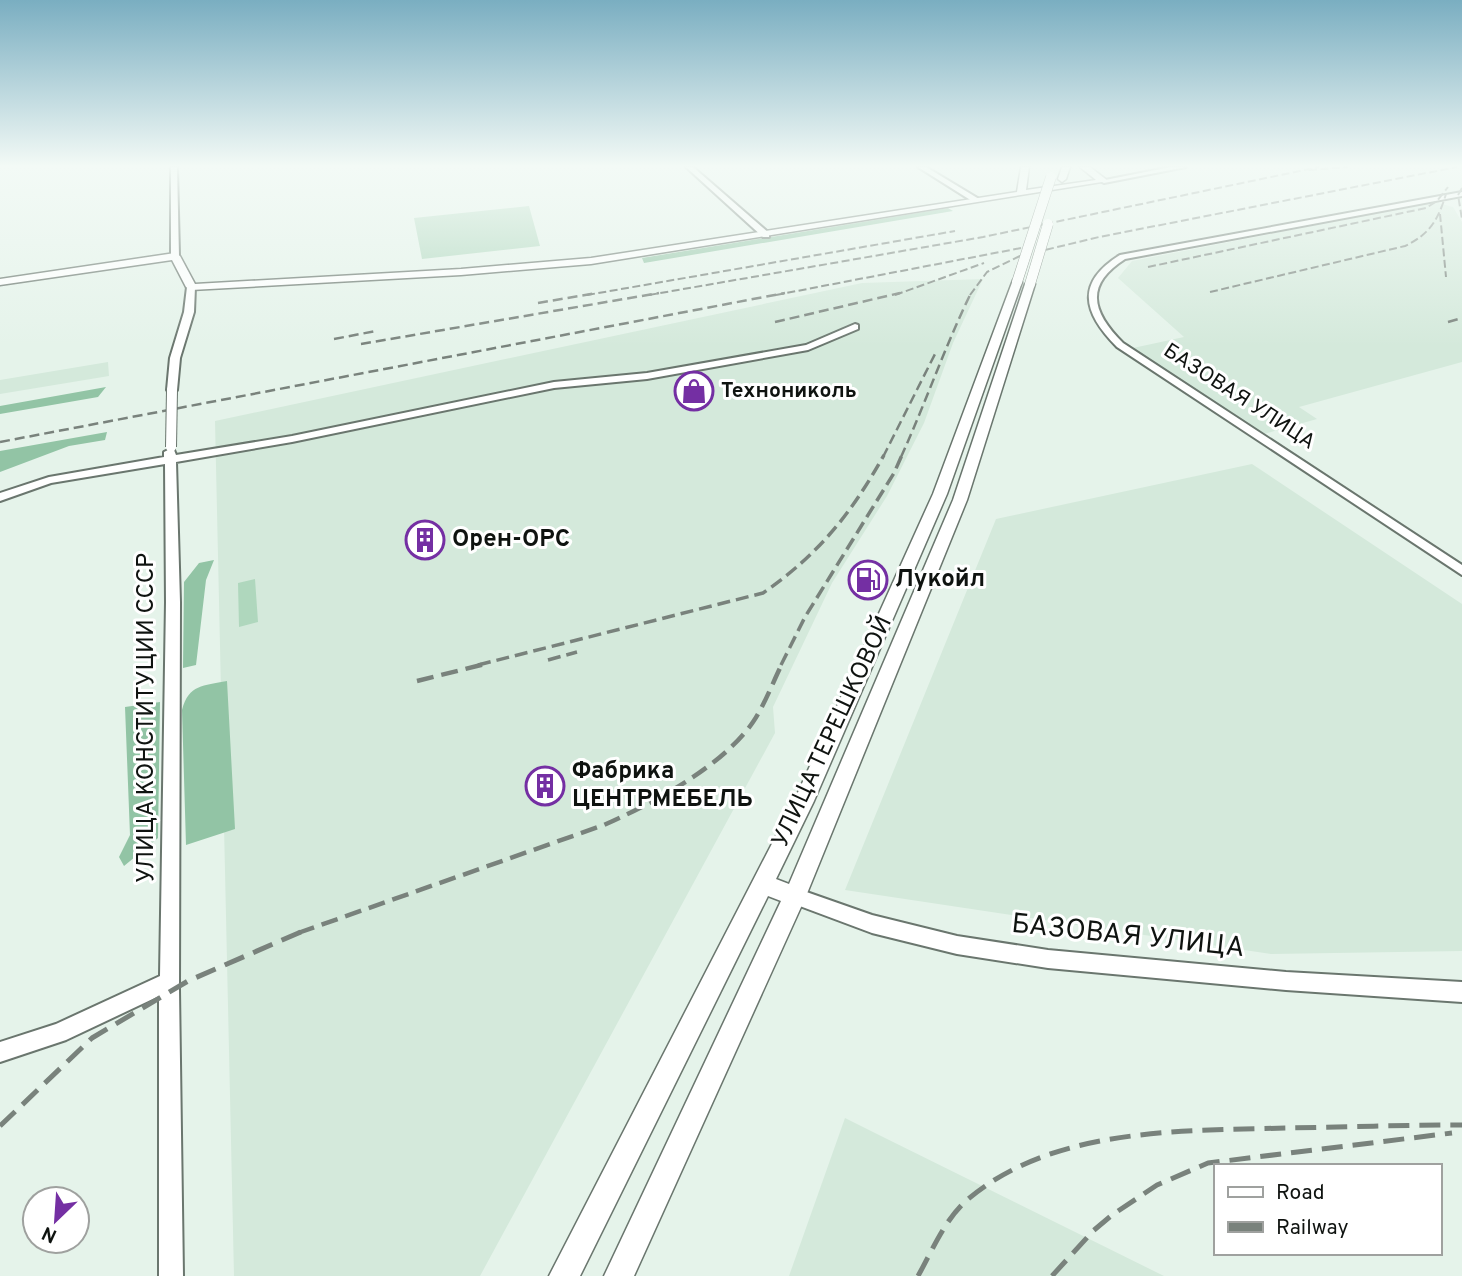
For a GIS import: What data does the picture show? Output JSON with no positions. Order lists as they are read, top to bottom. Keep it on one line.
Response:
{"streets":{"main road":["УЛИЦА ТЕРЕШКОВОЙ"],"street":["БАЗОВАЯ УЛИЦА","УЛИЦА КОНСТИТУЦИИ СССР"]},"crossings":[["БАЗОВАЯ УЛИЦА","УЛИЦА ТЕРЕШКОВОЙ"]],"places":{"shop":["Технониколь"],"building":["Орен-ОРС","Фабрика ЦЕНТРМЕБЕЛЬ"],"fuel station":["Лукойл"]},"legend":["Road","Railway"],"north":"bottom left"}
